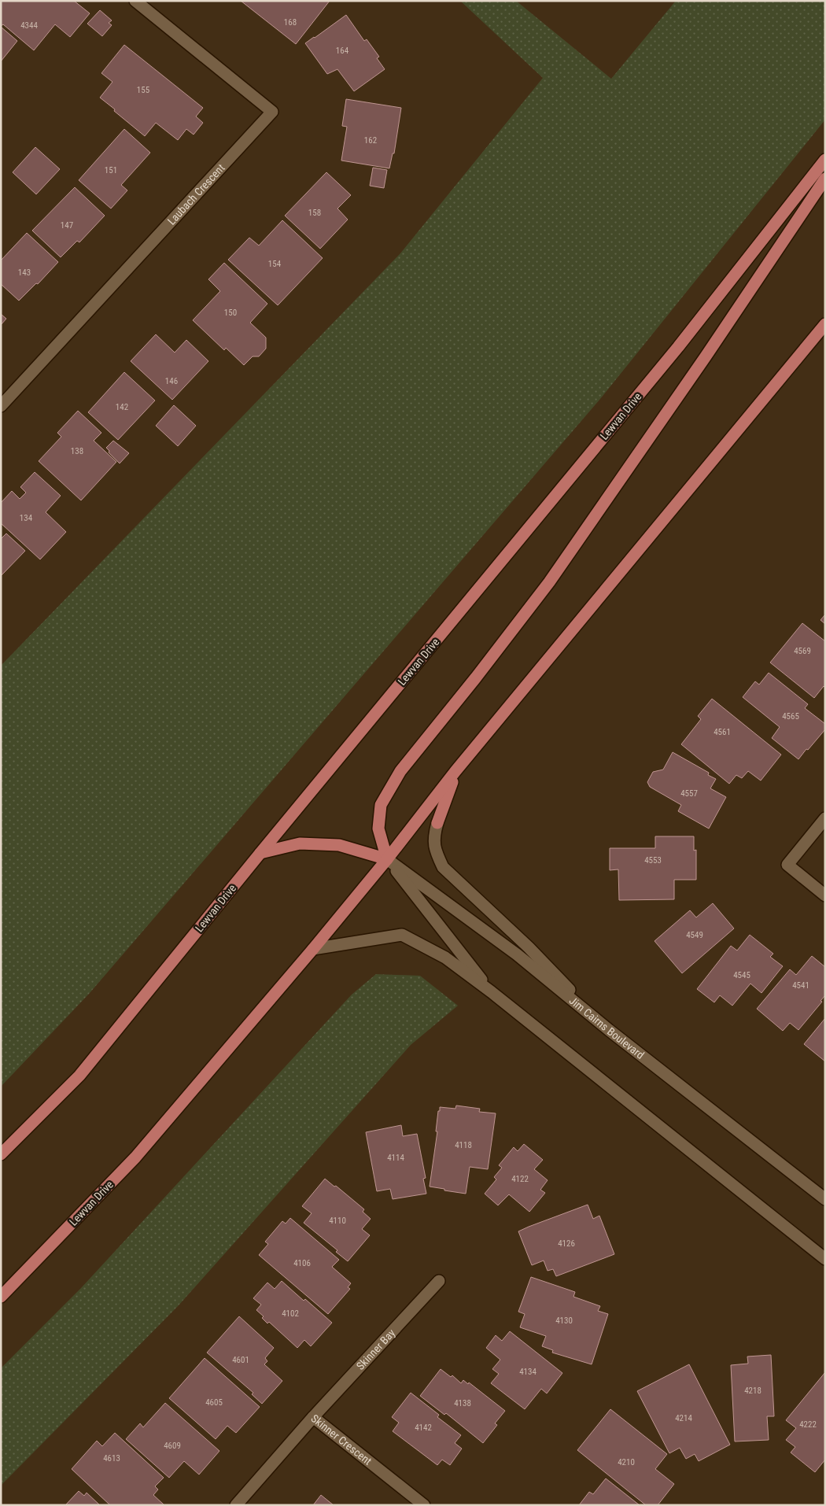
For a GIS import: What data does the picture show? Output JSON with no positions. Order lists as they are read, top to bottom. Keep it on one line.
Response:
{"streets":{"main road":["Lewvan Drive"],"street":["Laubach Crescent","Jim Cairns Boulevard","Skinner Bay","Skinner Crescent"]},"crossings":[["Lewvan Drive","Jim Cairns Boulevard"],["Skinner Bay","Skinner Crescent"]],"house_numbers":["168","4344","164","155","162","151","158","147","154","143","150","146","142","138","134","4569","4565","4561","4557","4553","4549","4545","4541","4118","4114","4122","4110","4126","4106","4102","4130","4601","4134","4218","4605","4138","4214","4222","4142","4609","4613","4210"]}
